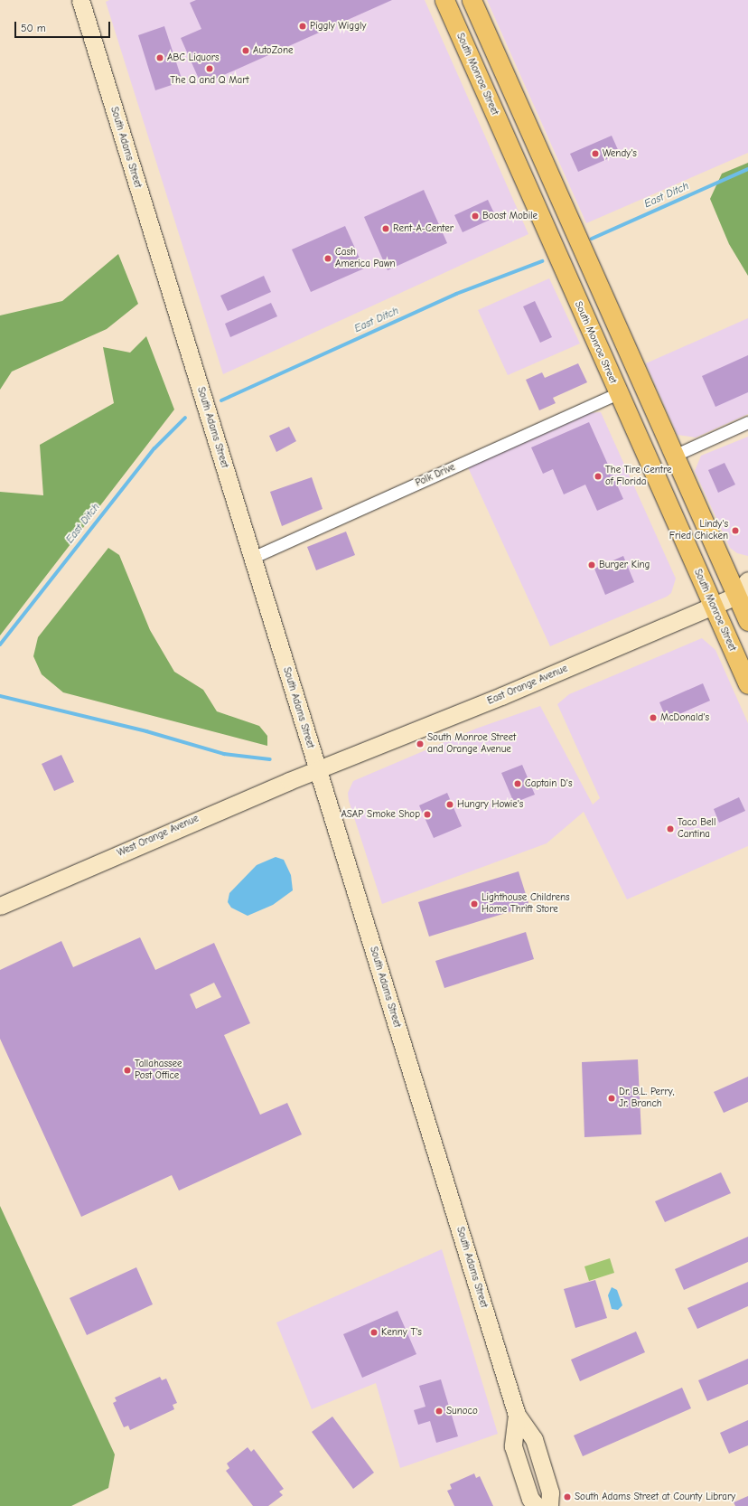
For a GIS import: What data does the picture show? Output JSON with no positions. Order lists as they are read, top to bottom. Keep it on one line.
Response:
{"streets":{"main road":["South Monroe Street","South Adams Street","East Orange Avenue","West Orange Avenue"],"street":["Polk Drive"]},"crossings":[["South Monroe Street","Polk Drive"],["South Monroe Street","East Orange Avenue"],["South Adams Street","Polk Drive"],["South Adams Street","East Orange Avenue"],["South Adams Street","West Orange Avenue"],["East Orange Avenue","West Orange Avenue"]],"water":["East Ditch"],"places":["Piggly Wiggly","AutoZone","ABC Liquors","The Q and Q Mart","Wendy's","Boost Mobile","Rent-A-Center","Cash America Pawn","The Tire Centre of Florida","Lindy's Fried Chicken","Burger King","McDonald's","South Monroe Street and Orange Avenue","Captain D's","Hungry Howie's","ASAP Smoke Shop","Taco Bell Cantina","Lighthouse Childrens Home Thrift Store","Tallahassee Post Office","Dr. B.L. Perry, Jr. Branch","Kenny T's","Sunoco","South Adams Street at County Library"],"scale_bar":"50 m"}
